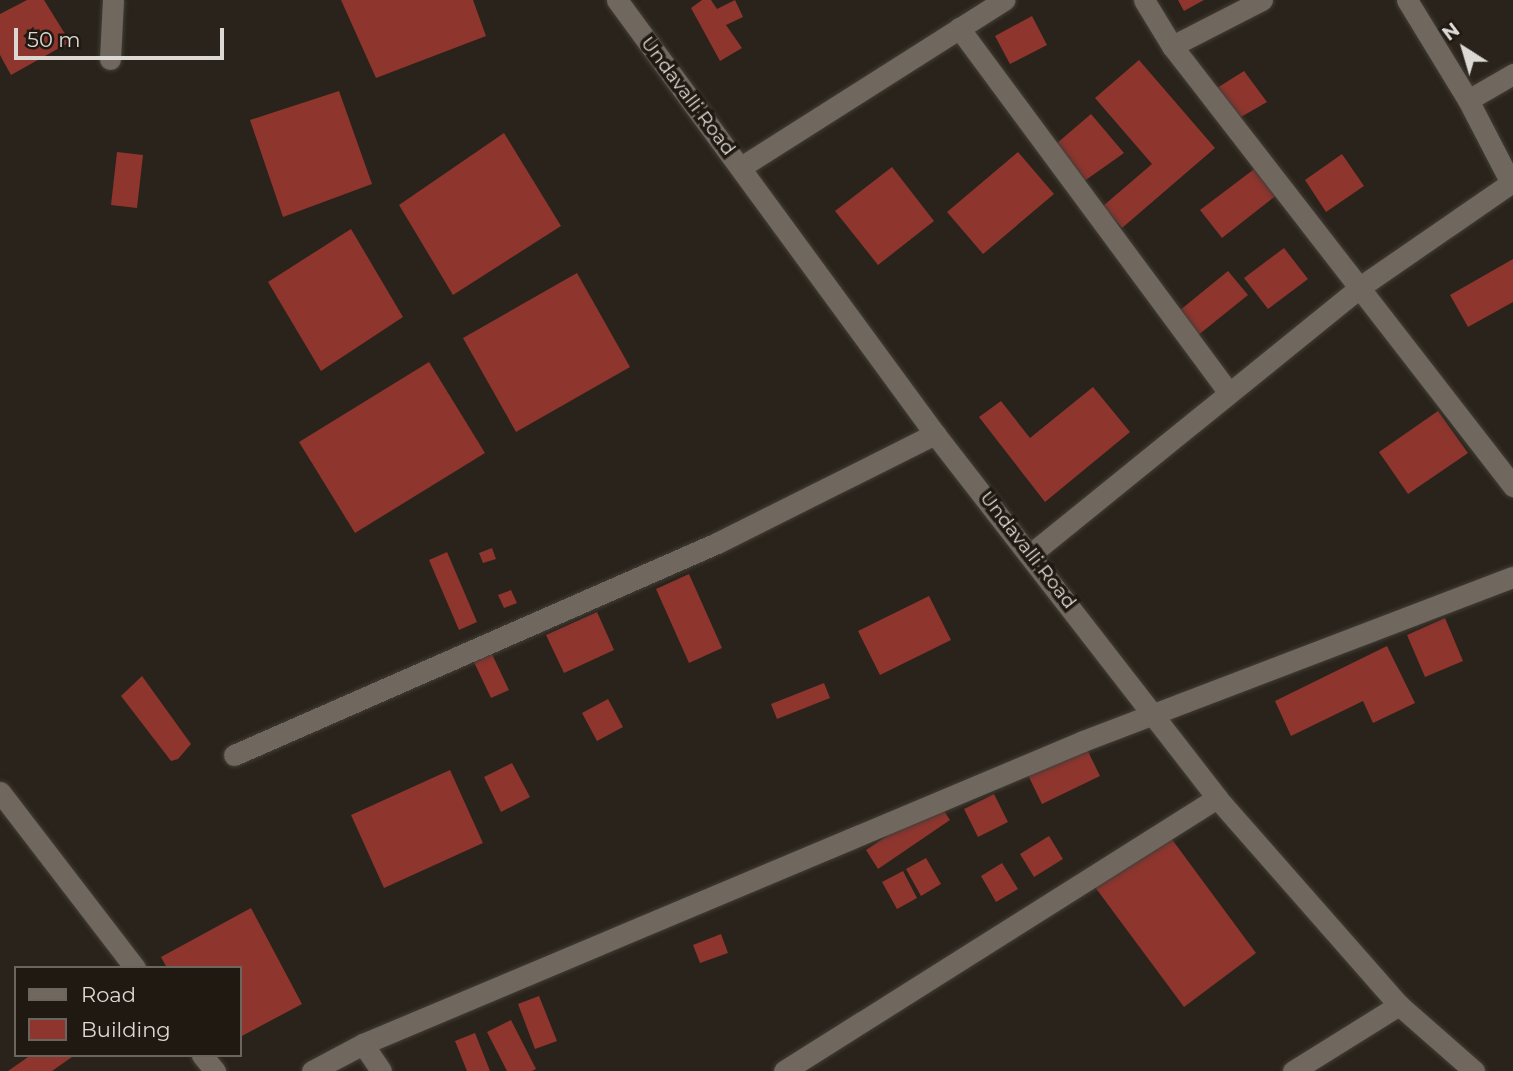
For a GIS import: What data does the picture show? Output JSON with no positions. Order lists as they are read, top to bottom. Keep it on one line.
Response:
{"streets":{"street":["Undavalli Road"]},"legend":["Road","Building"],"scale_bar":"50 m","north":"top left"}
